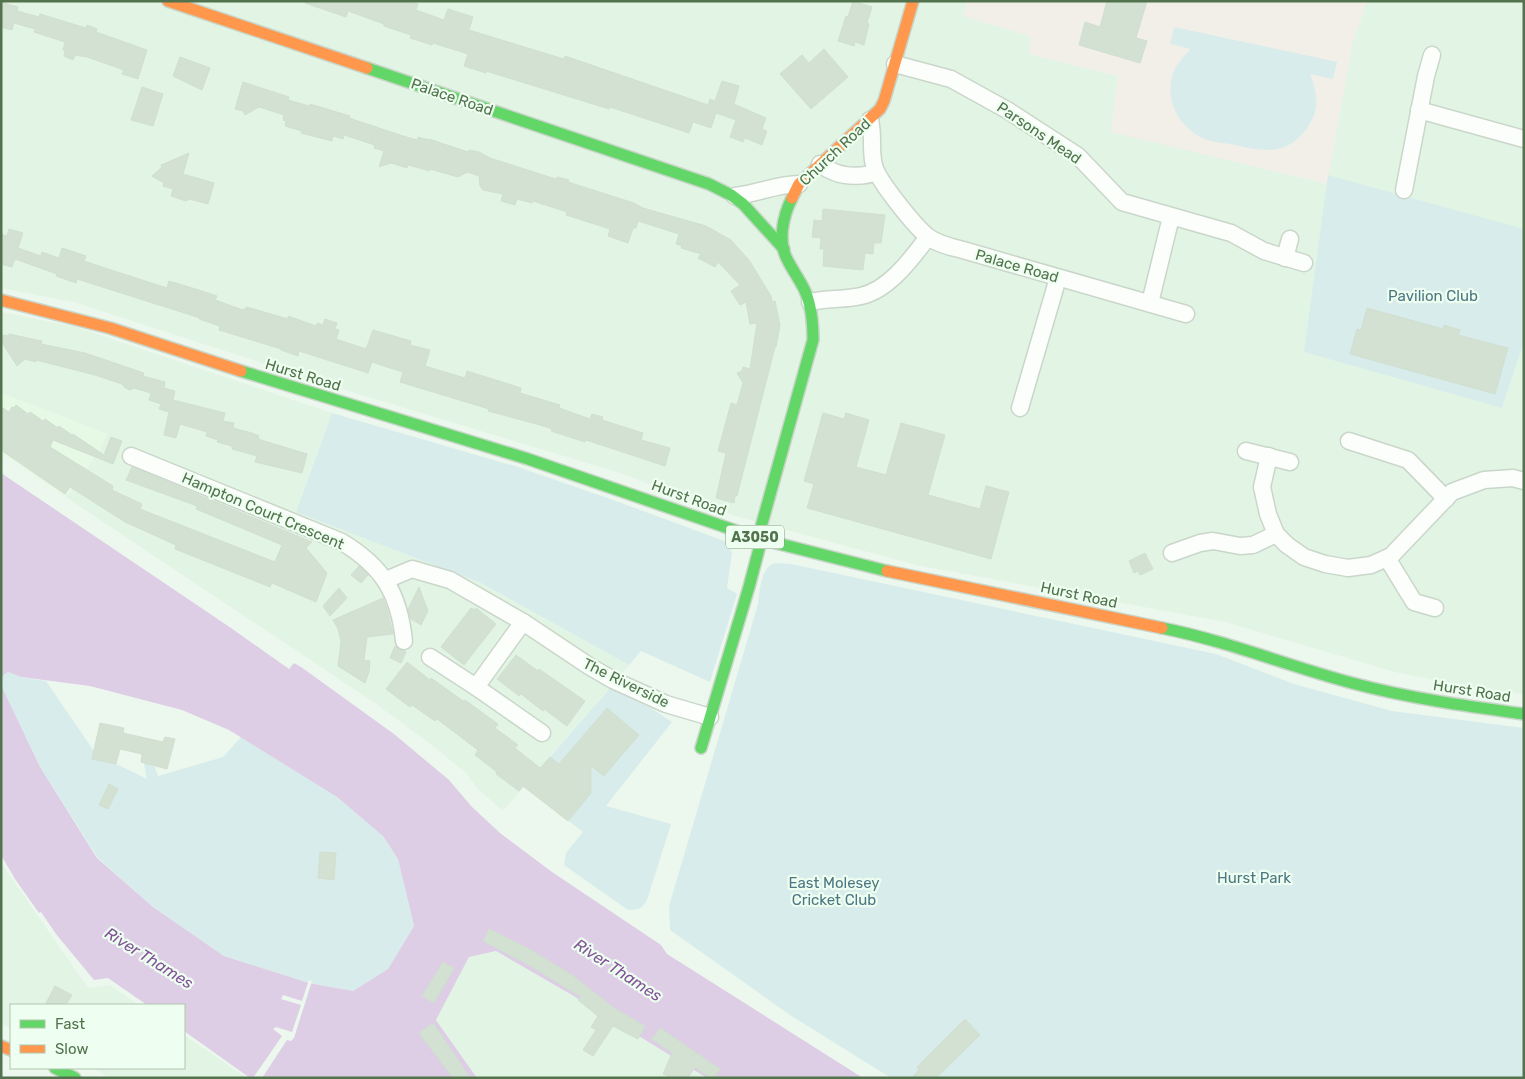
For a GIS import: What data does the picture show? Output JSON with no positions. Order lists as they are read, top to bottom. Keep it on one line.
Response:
{"streets":{"main road":["Palace Road","Church Road","Hurst Road","A3050"],"street":["Parsons Mead","Hampton Court Crescent","The Riverside"]},"crossings":[["Palace Road","Church Road"],["Parsons Mead","Church Road"],["Church Road","Hurst Road"],["Church Road","The Riverside"],["Hampton Court Crescent","The Riverside"]],"water":["River Thames"],"parks":["Pavilion Club","Hurst Park","East Molesey Cricket Club"],"legend":["Fast","Slow"]}
